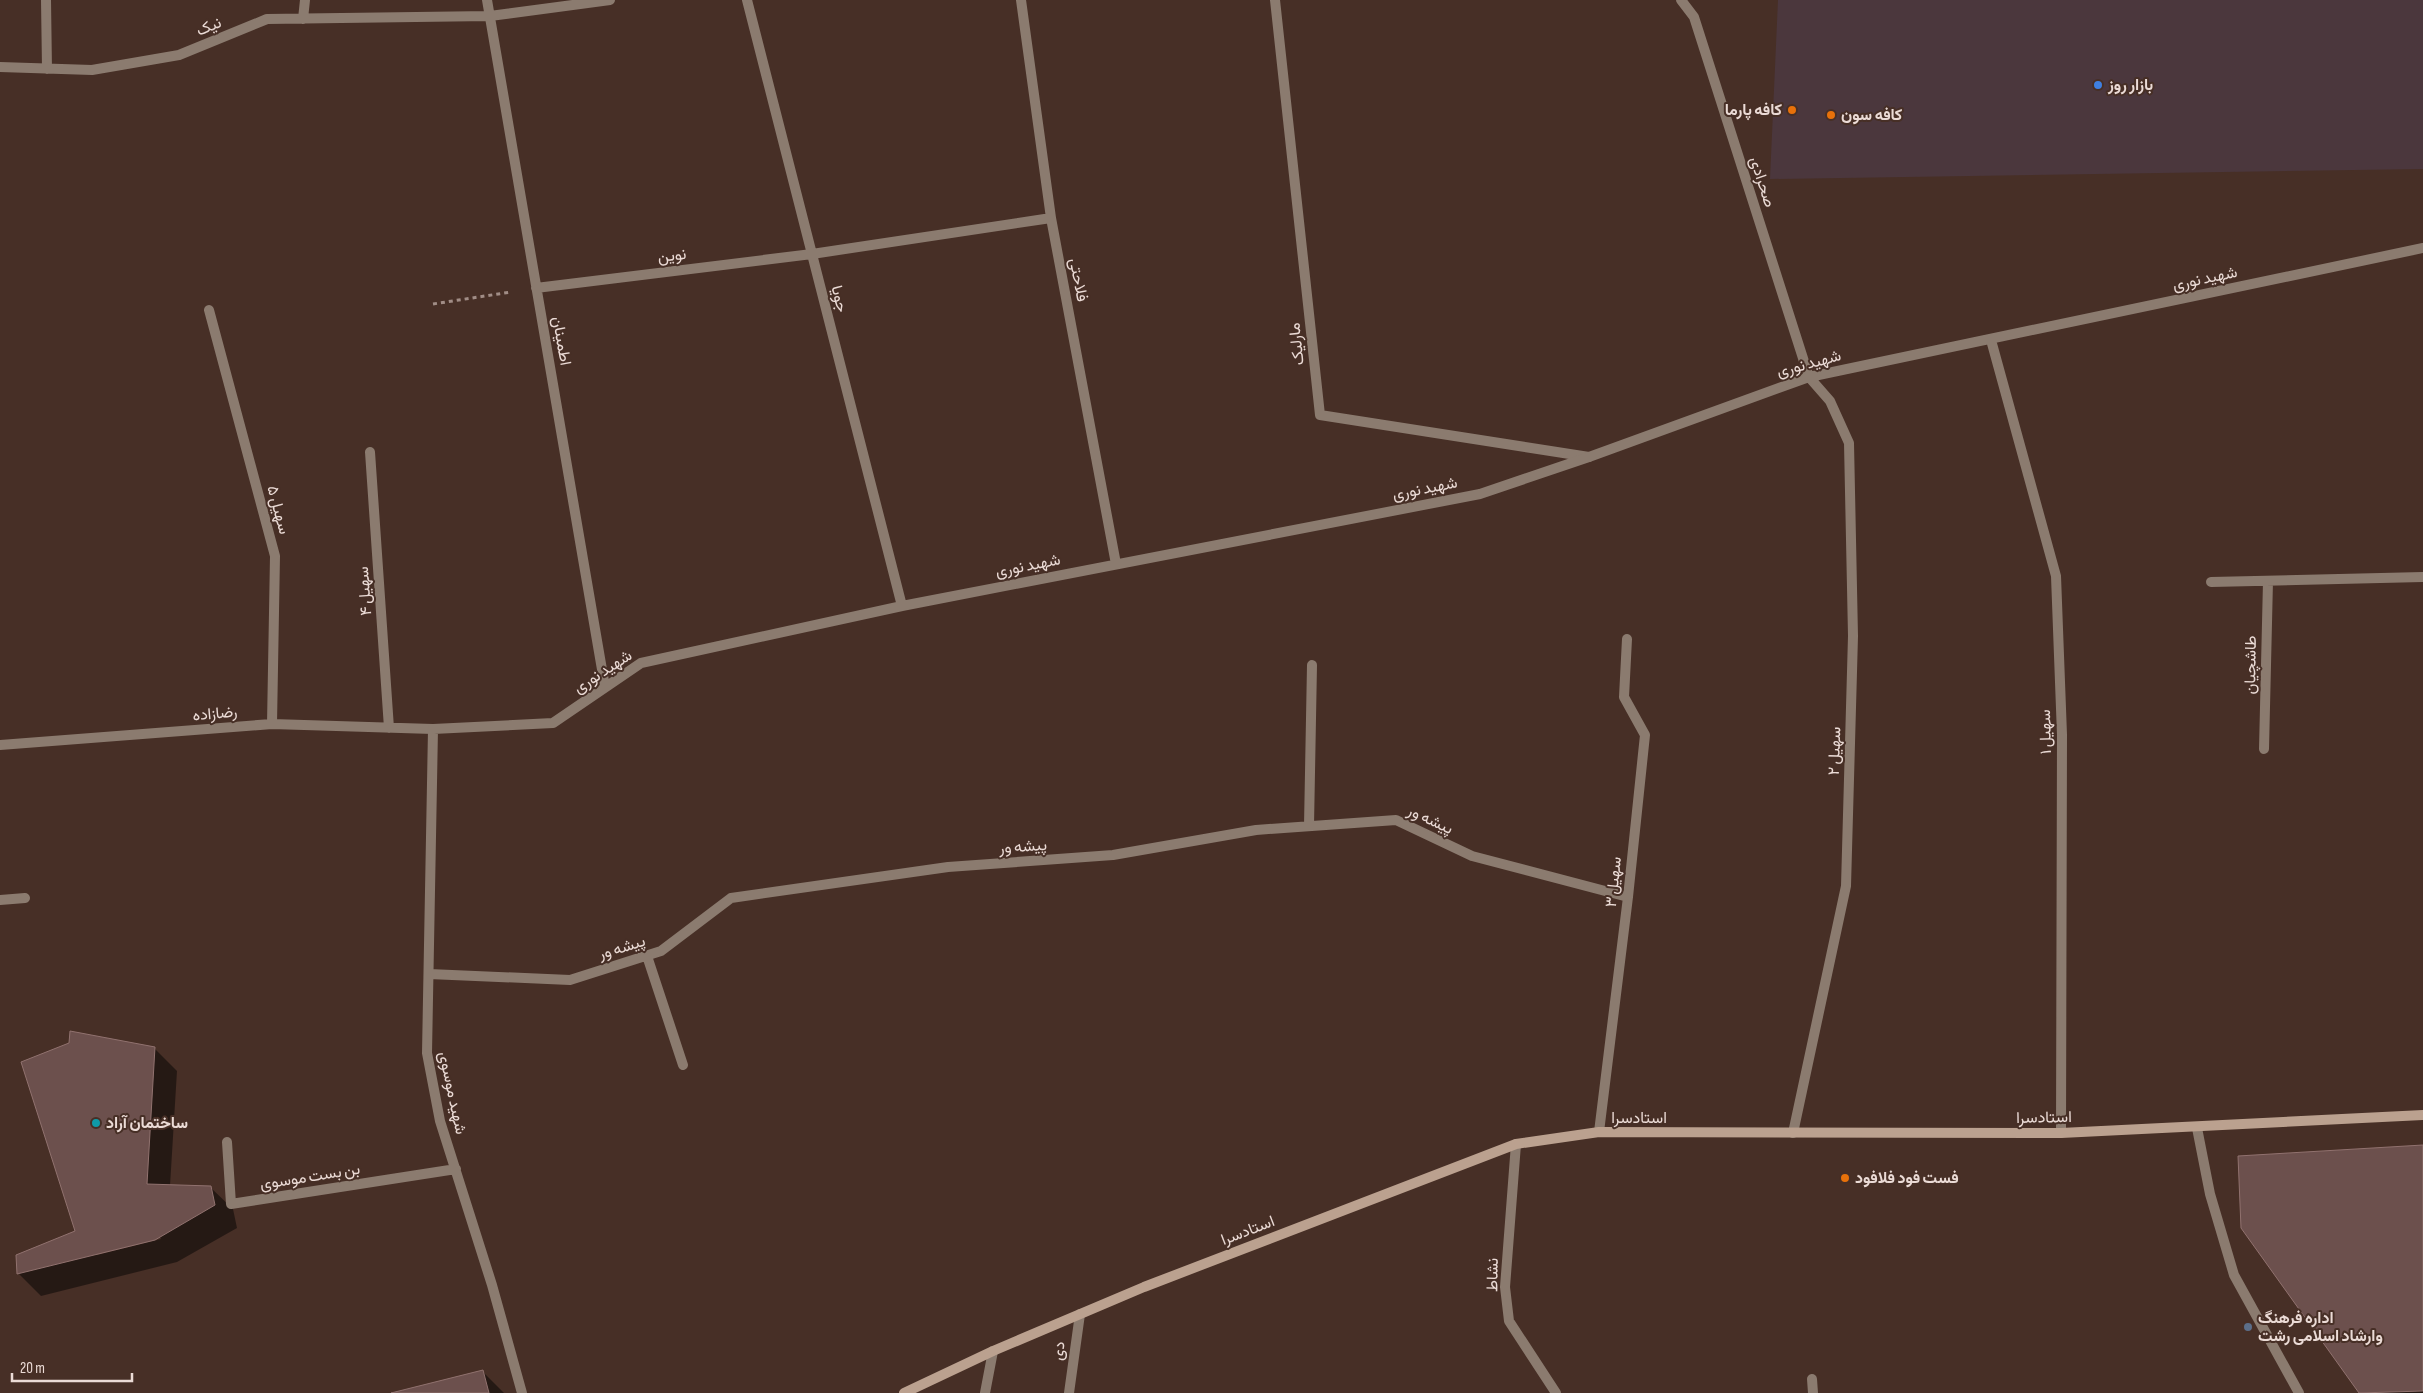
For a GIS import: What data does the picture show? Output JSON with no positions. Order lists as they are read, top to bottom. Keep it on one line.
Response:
{"streets":{"main road":["استادسرا"],"street":["نیک","صحرادی","نوین","شهید نوری","فلاحتی","جویا","اطمینان","مارلیک","سهیل ۵","سهیل ۴","طاشچیان","رضازاده","سهیل ۱","سهیل ۲","پیشه ور","سهیل ۳","شهید موسوی","بن بست موسوی","نشاط","دی"]},"crossings":[["نیک","اطمینان"],["صحرادی","شهید نوری"],["صحرادی","سهیل ۲"],["نوین","فلاحتی"],["نوین","جویا"],["نوین","اطمینان"],["شهید نوری","فلاحتی"],["شهید نوری","جویا"],["شهید نوری","اطمینان"],["شهید نوری","مارلیک"],["شهید نوری","رضازاده"],["شهید نوری","سهیل ۱"],["شهید نوری","سهیل ۲"],["شهید نوری","شهید موسوی"],["سهیل ۵","رضازاده"],["سهیل ۴","رضازاده"],["رضازاده","شهید موسوی"],["سهیل ۱","استادسرا"],["سهیل ۲","استادسرا"],["پیشه ور","سهیل ۳"],["پیشه ور","شهید موسوی"],["سهیل ۳","استادسرا"],["شهید موسوی","بن بست موسوی"],["استادسرا","نشاط"],["استادسرا","دی"]],"places":["بازار روز","کافه پارما","کافه سون","ساختمان آراد","فست فود فلافود","اداره فرهنگ وارشاد اسلامی رشت"],"scale_bar":"20 m"}
